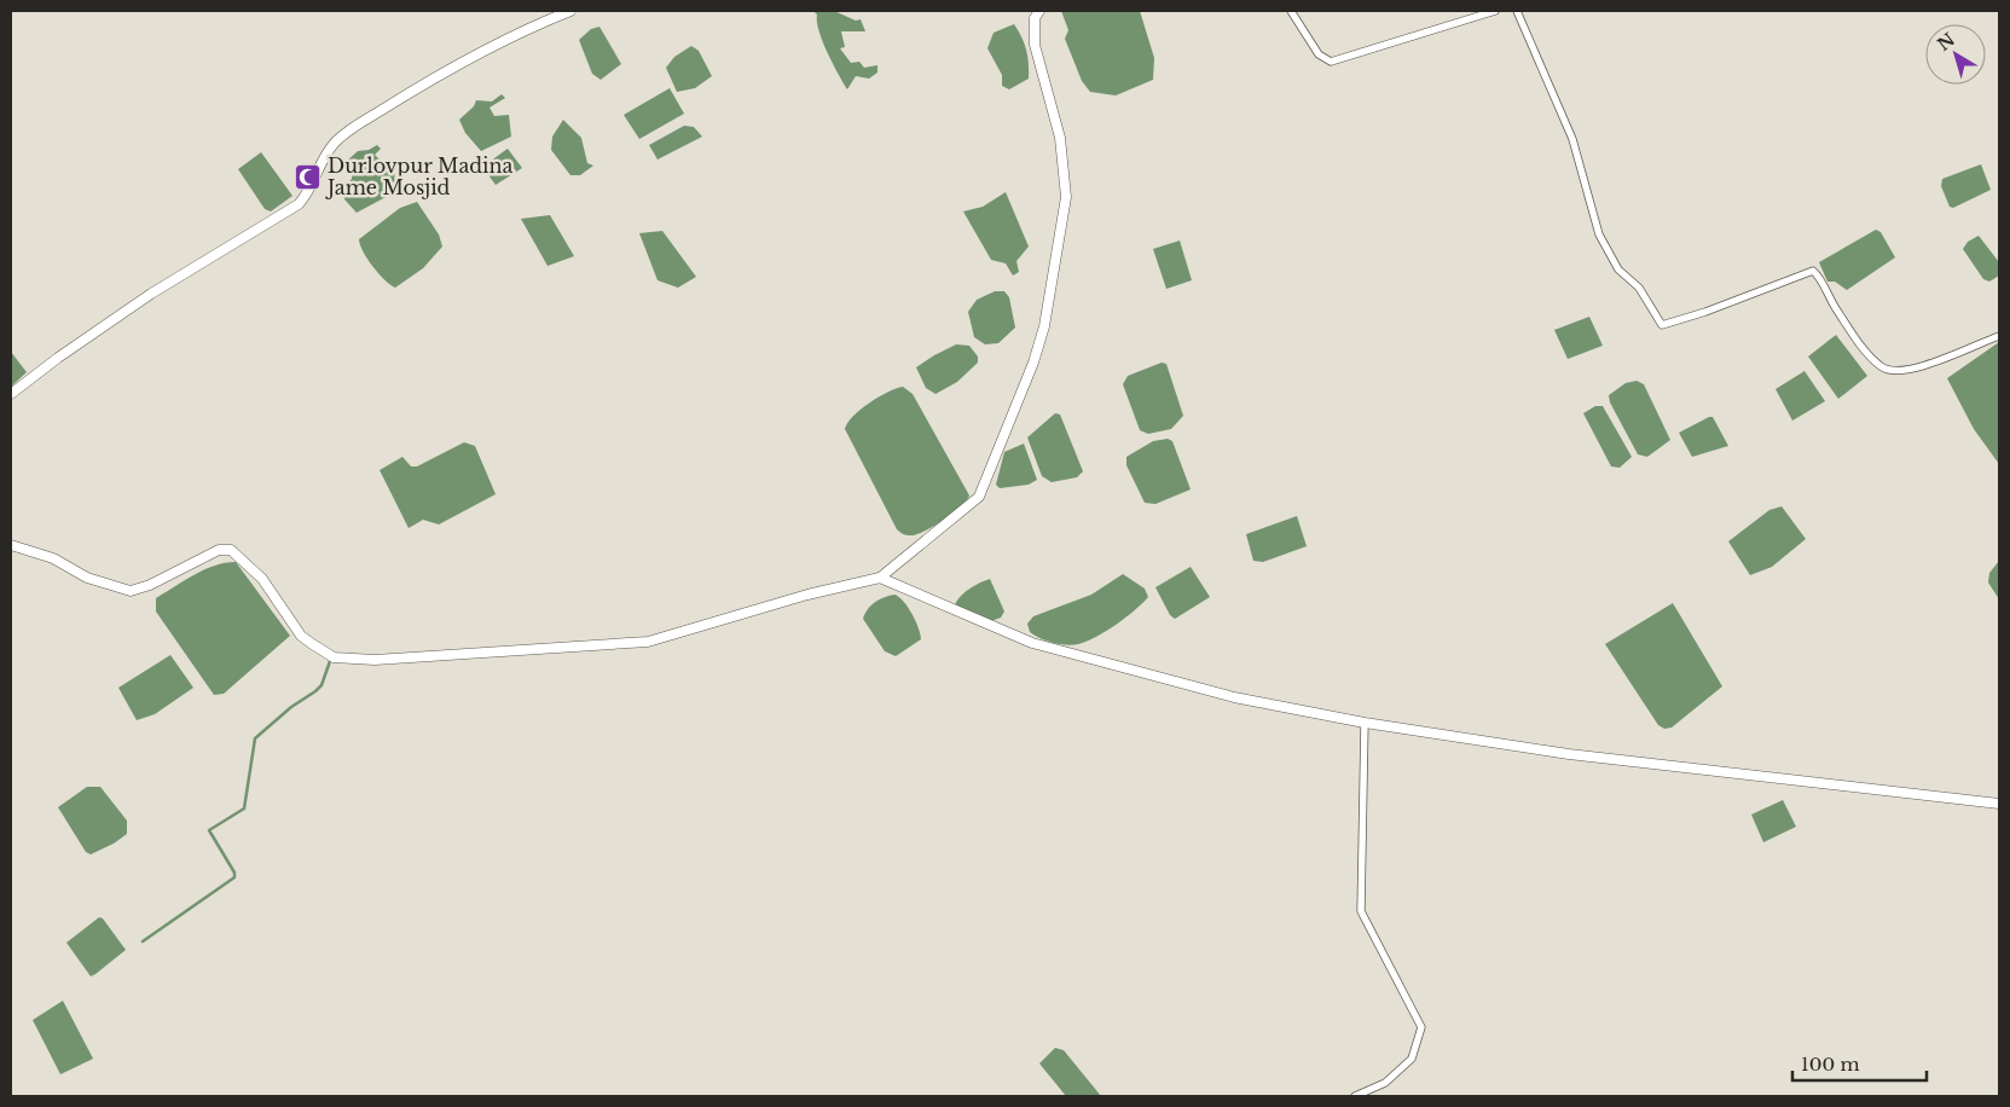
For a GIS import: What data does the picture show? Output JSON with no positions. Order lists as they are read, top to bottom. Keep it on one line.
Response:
{"places":{"mosque":["Durlovpur Madina Jame Mosjid"]},"scale_bar":"100 m","north":"top left"}
